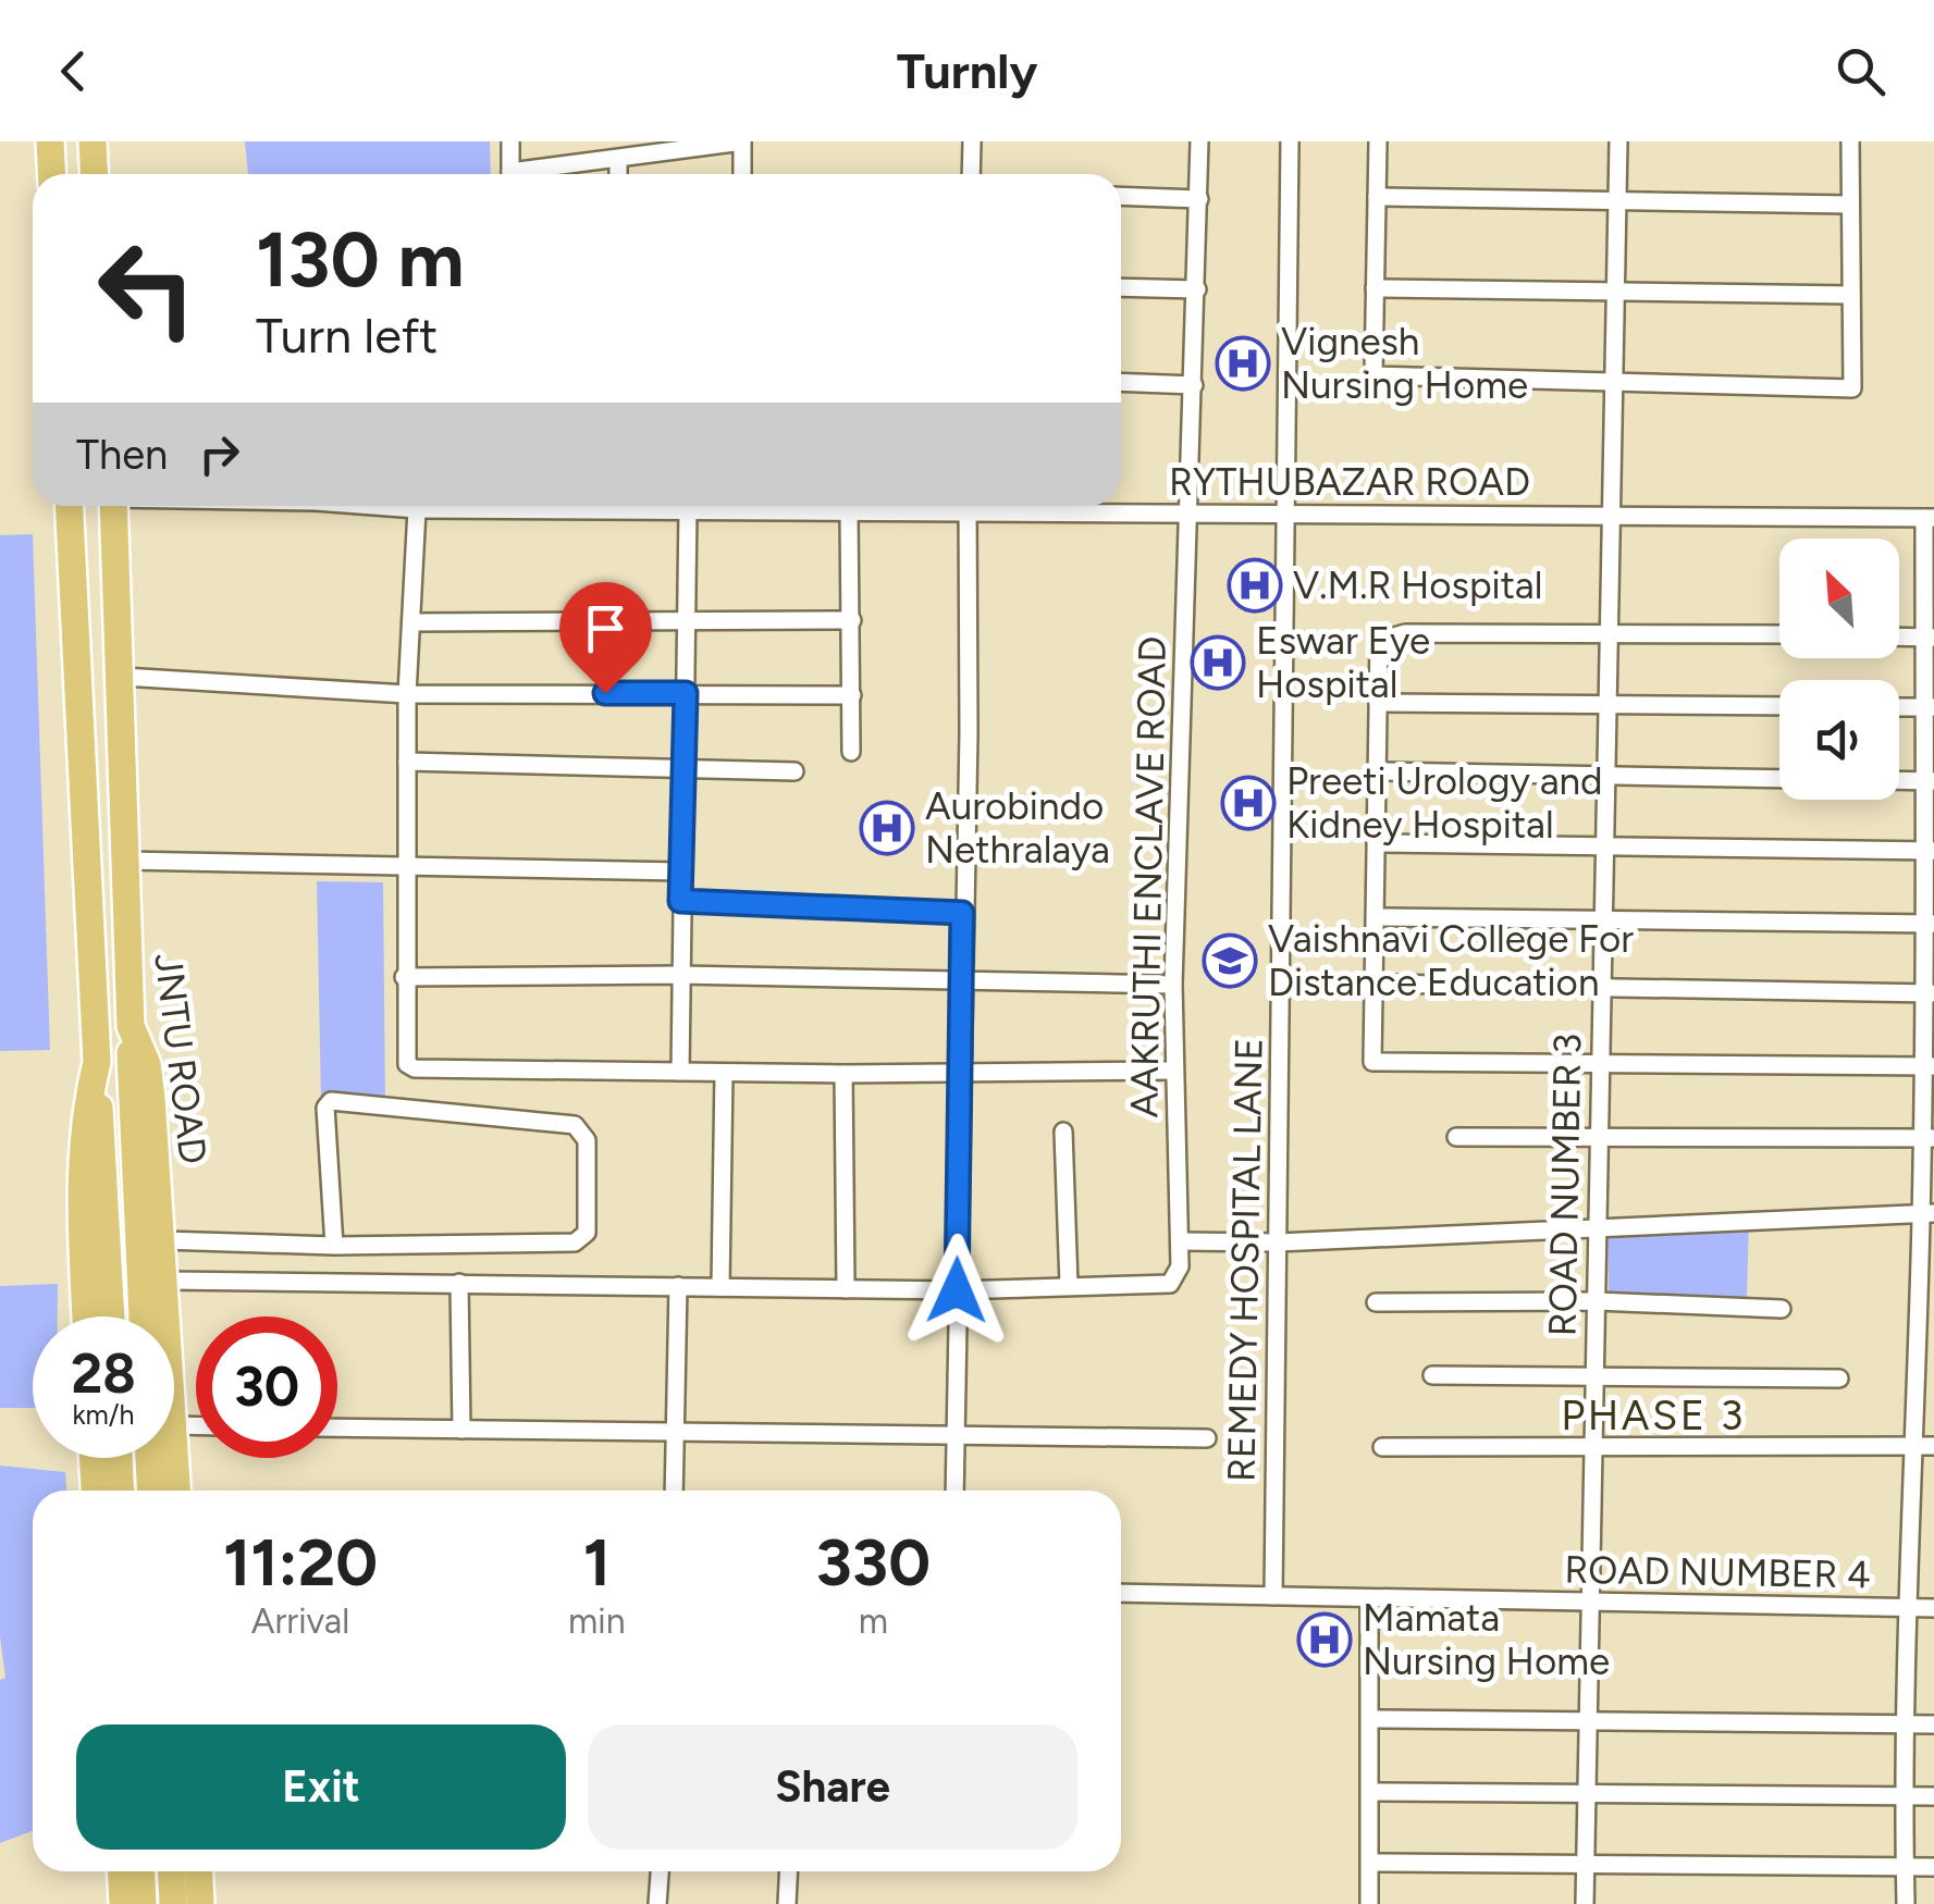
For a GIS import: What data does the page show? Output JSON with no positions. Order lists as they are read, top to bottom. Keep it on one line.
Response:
{"streets":{"main road":["JNTU ROAD"],"street":["RYTHUBAZAR ROAD","AAKRUTHI ENCLAVE ROAD","ROAD NUMBER 3","REMEDY HOSPITAL LANE","ROAD NUMBER 4"]},"crossings":[["RYTHUBAZAR ROAD","AAKRUTHI ENCLAVE ROAD"],["RYTHUBAZAR ROAD","ROAD NUMBER 3"],["RYTHUBAZAR ROAD","REMEDY HOSPITAL LANE"],["ROAD NUMBER 3","ROAD NUMBER 4"],["REMEDY HOSPITAL LANE","ROAD NUMBER 4"]],"districts":["PHASE 3"],"places":{"hospital":["Vignesh Nursing Home","V.M.R Hospital","Eswar Eye Hospital","Preeti Urology and Kidney Hospital","Aurobindo Nethralaya","Mamata Nursing Home"],"school or university":["Vaishnavi College For Distance Education"]},"north":"top left","page":{"header":"Turnly","turn":["130 m","Turn left"],"then":"Then","speed":"28 km/h","limit":"30","eta":["11:20","Arrival","1","min","330","m"],"buttons":["Exit","Share"]}}
